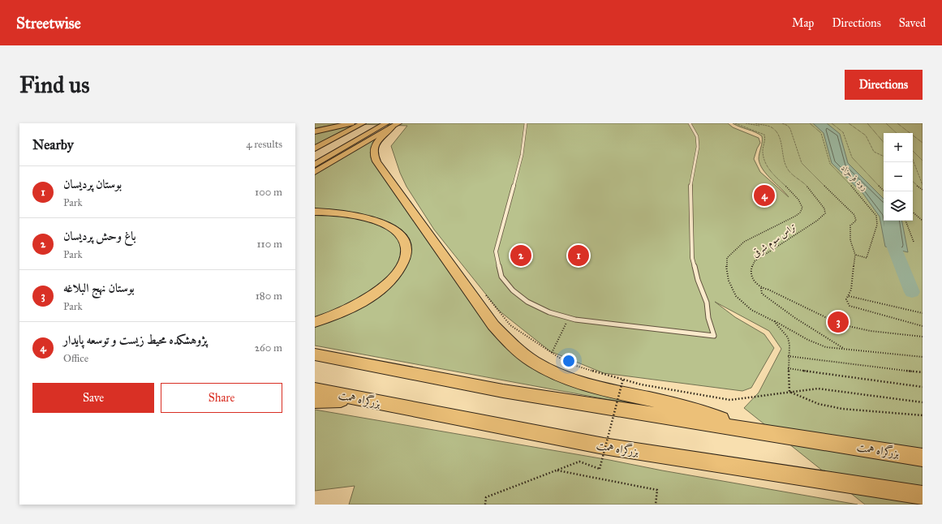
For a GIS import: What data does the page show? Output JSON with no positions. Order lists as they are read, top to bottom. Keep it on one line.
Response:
{"streets":{"highway":["بزرگراه همت"],"path":["تراس سوم شرقی"]},"water":["رود فرحزاد"],"page":{"header":"Streetwise","nav":["Map","Directions","Saved"],"buttons":["Directions",["Save","Share"]],"title":"Find us","heading":["Nearby","4 results"],"map_buttons":["+","−"],"list":[{"mark":"1","name":"بوستان پردیسان","note":"Park","value":"100 m"},{"mark":"2","name":"باغ وحش پردیسان","note":"Park","value":"110 m"},{"mark":"3","name":"بوستان نهج البلاغه","note":"Park","value":"180 m"},{"mark":"4","name":"پژوهشکده محیط زیست و توسعه پایدار","note":"Office","value":"260 m"}],"pins":["4","1","2","3"]}}
